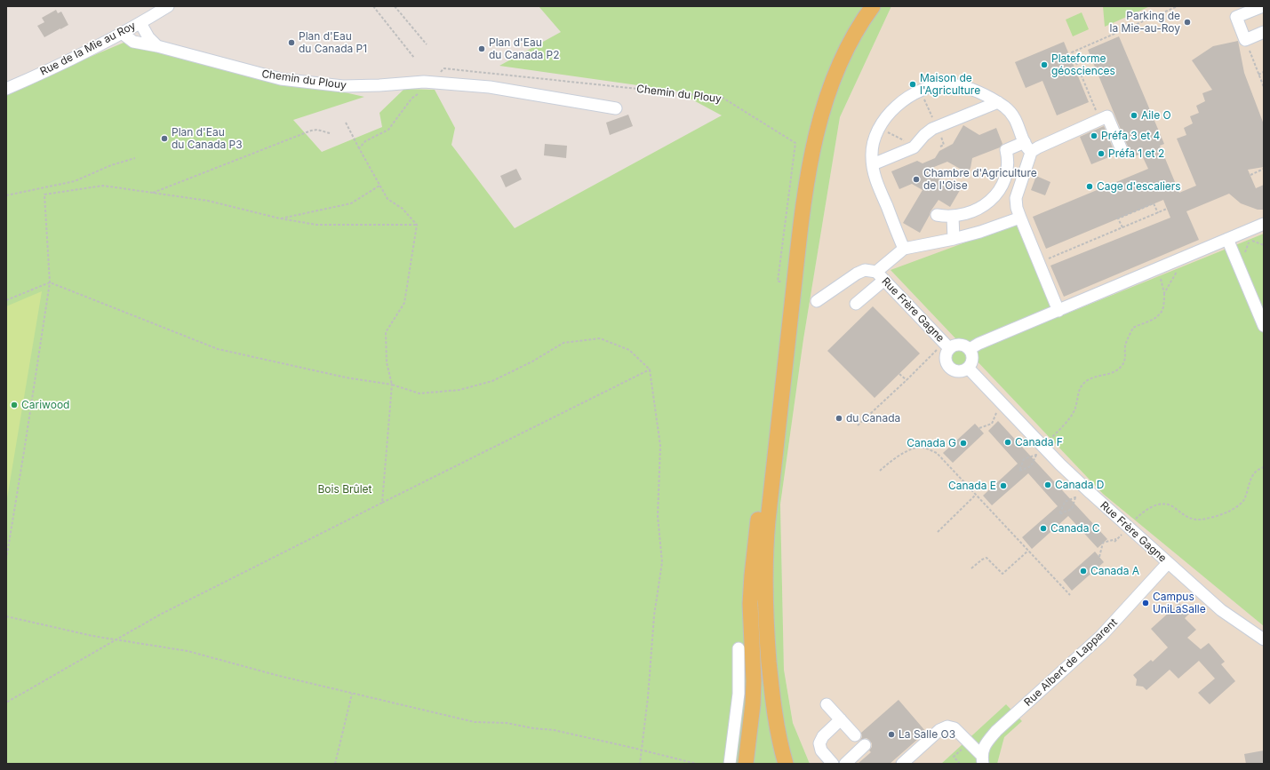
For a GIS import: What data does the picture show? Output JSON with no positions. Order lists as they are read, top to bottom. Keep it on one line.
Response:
{"streets":{"street":["Rue de la Mie au Roy","Chemin du Plouy","Rue Frère Gagne","Rue Albert de Lapparent"]},"crossings":[["Rue de la Mie au Roy","Chemin du Plouy"],["Rue Frère Gagne","Rue Albert de Lapparent"]],"parks":["Bois Brûlet"],"places":["Parking de la Mie-au-Roy","Plan d'Eau du Canada P1","Plan d'Eau du Canada P2","Plateforme géosciences","Maison de l'Agriculture","Aile O","Préfa 3 et 4","Plan d'Eau du Canada P3","Préfa 1 et 2","Chambre d'Agriculture de l'Oise","Cage d'escaliers","Cariwood","du Canada","Canada F","Canada G","Canada D","Canada E","Canada C","Canada A","Campus UniLaSalle","La Salle O3"]}
